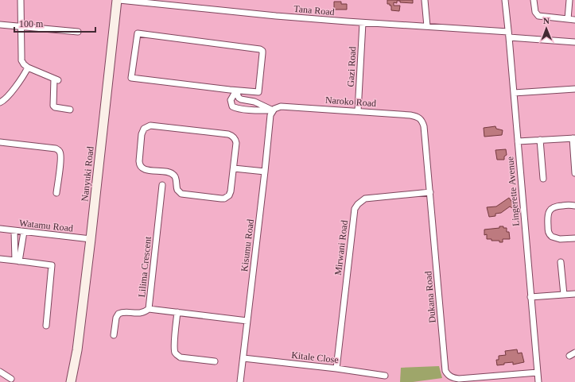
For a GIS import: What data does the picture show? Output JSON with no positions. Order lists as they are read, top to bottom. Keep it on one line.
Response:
{"streets":{"street":["Tana Road","Gazi Road","Naroko Road","Nanyuki Road","Lingerette Avenue","Watamu Road","Kisumu Road","Mirwani Road","Lilima Crescent","Dukana Road","Kitale Close"]},"crossings":[["Tana Road","Gazi Road"],["Tana Road","Lingerette Avenue"],["Gazi Road","Naroko Road"],["Naroko Road","Kisumu Road"],["Naroko Road","Dukana Road"],["Nanyuki Road","Watamu Road"],["Lingerette Avenue","Dukana Road"],["Kisumu Road","Lilima Crescent"],["Kisumu Road","Kitale Close"],["Mirwani Road","Dukana Road"],["Mirwani Road","Kitale Close"]],"scale_bar":"100 m","north":"top"}
